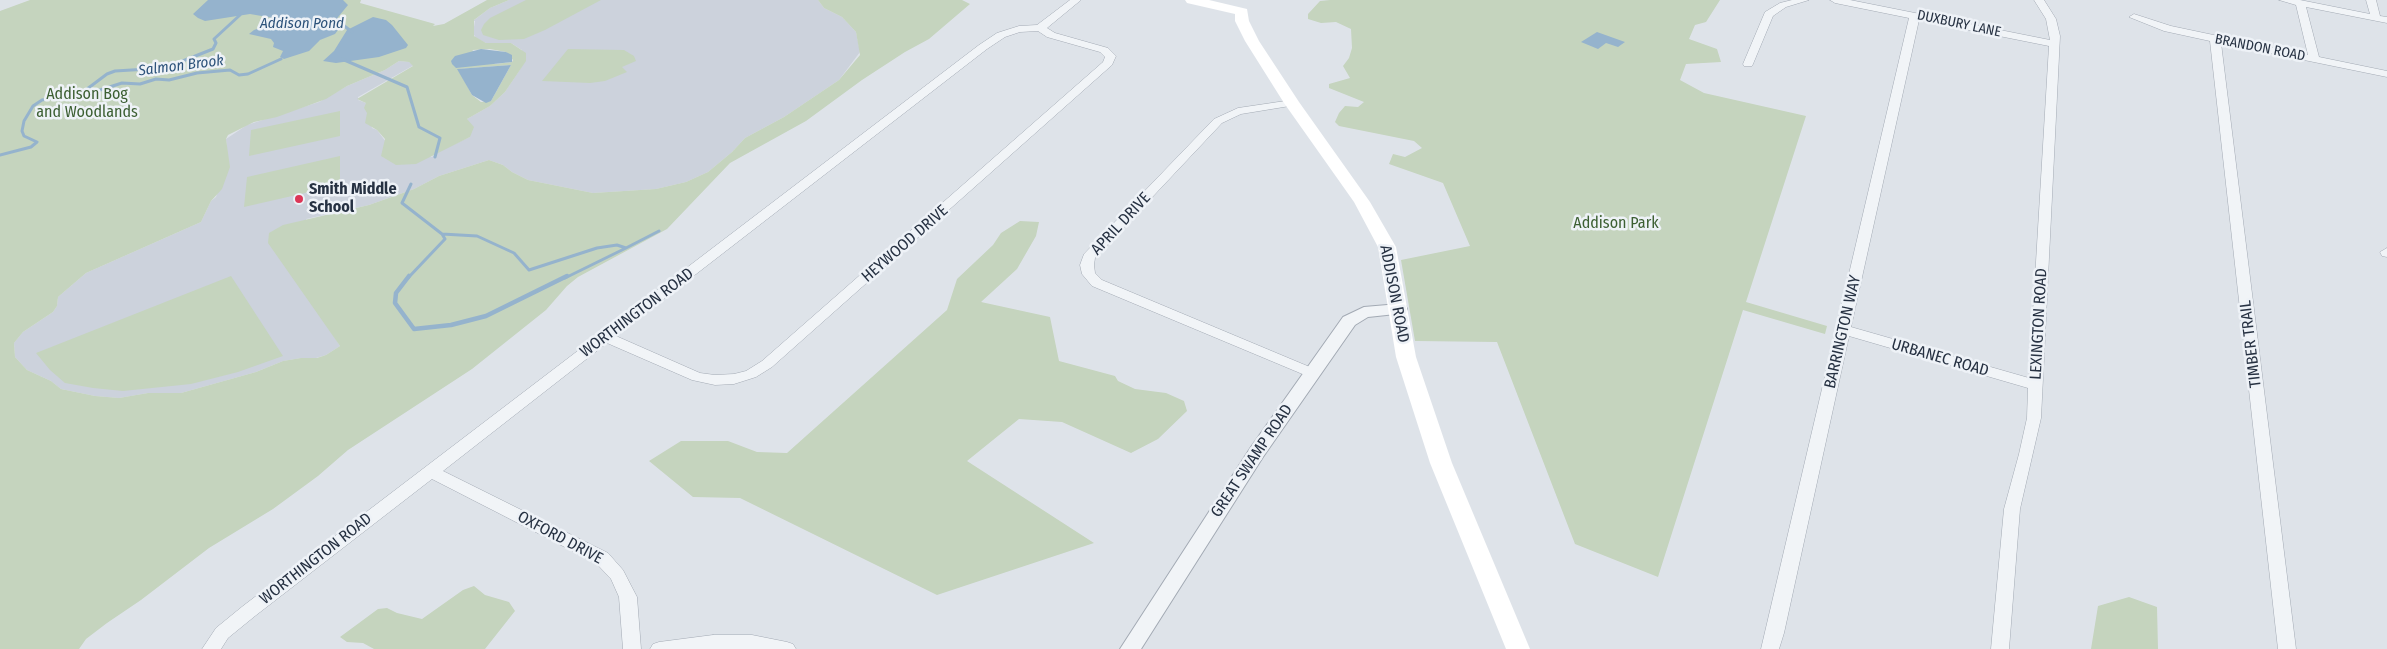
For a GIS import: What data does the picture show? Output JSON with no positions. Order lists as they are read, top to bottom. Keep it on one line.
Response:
{"streets":{"main road":["ADDISON ROAD"],"street":["DUXBURY LANE","BRANDON ROAD","APRIL DRIVE","HEYWOOD DRIVE","WORTHINGTON ROAD","LEXINGTON ROAD","BARRINGTON WAY","TIMBER TRAIL","URBANEC ROAD","GREAT SWAMP ROAD","OXFORD DRIVE"]},"crossings":[["DUXBURY LANE","LEXINGTON ROAD"],["DUXBURY LANE","BARRINGTON WAY"],["BRANDON ROAD","TIMBER TRAIL"],["APRIL DRIVE","ADDISON ROAD"],["APRIL DRIVE","GREAT SWAMP ROAD"],["HEYWOOD DRIVE","WORTHINGTON ROAD"],["ADDISON ROAD","GREAT SWAMP ROAD"],["WORTHINGTON ROAD","OXFORD DRIVE"],["LEXINGTON ROAD","URBANEC ROAD"],["BARRINGTON WAY","URBANEC ROAD"]],"water":["Addison Pond","Salmon Brook"],"parks":["Addison Bog and Woodlands","Addison Park"],"places":["Smith Middle School"]}
